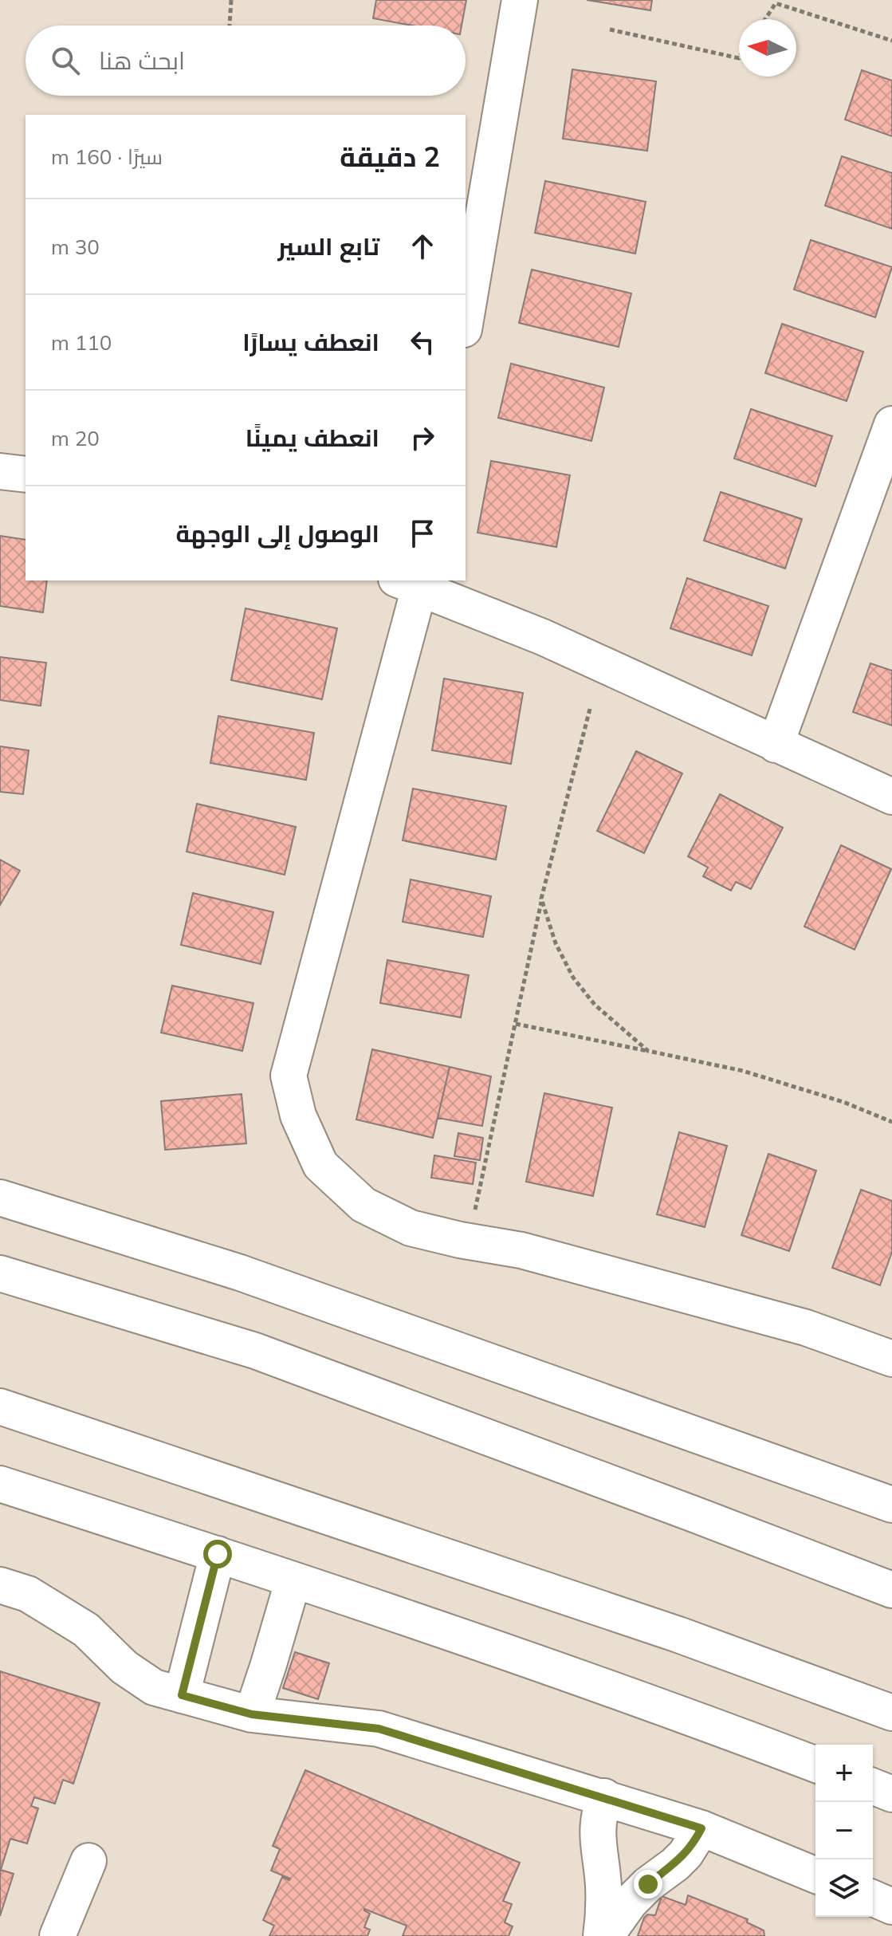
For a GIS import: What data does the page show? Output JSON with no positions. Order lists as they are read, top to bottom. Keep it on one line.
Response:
{"north":"left","page":{"search":"ابحث هنا","heading":["2 دقيقة","سيرًا · 160 m"],"list":[["تابع السير","30 m"],["انعطف يسارًا","110 m"],["انعطف يمينًا","20 m"],"الوصول إلى الوجهة"],"map_buttons":["+","−"]}}
